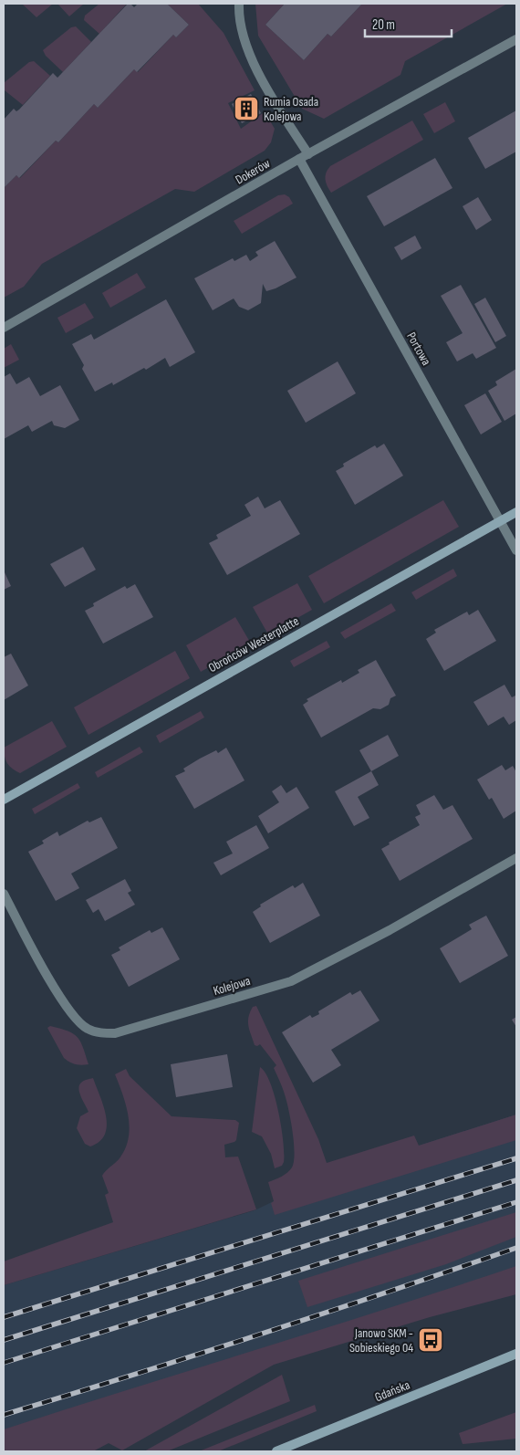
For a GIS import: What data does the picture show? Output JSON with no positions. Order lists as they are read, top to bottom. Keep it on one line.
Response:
{"streets":{"street":["Dokerów","Portowa","Obrońców Westerplatte","Kolejowa","Gdańska"]},"crossings":[["Dokerów","Portowa"],["Portowa","Obrońców Westerplatte"]],"places":{"building":["Rumia Osada Kolejowa"],"bus stop":["Janowo SKM - Sobieskiego 04"]},"scale_bar":"20 m"}
